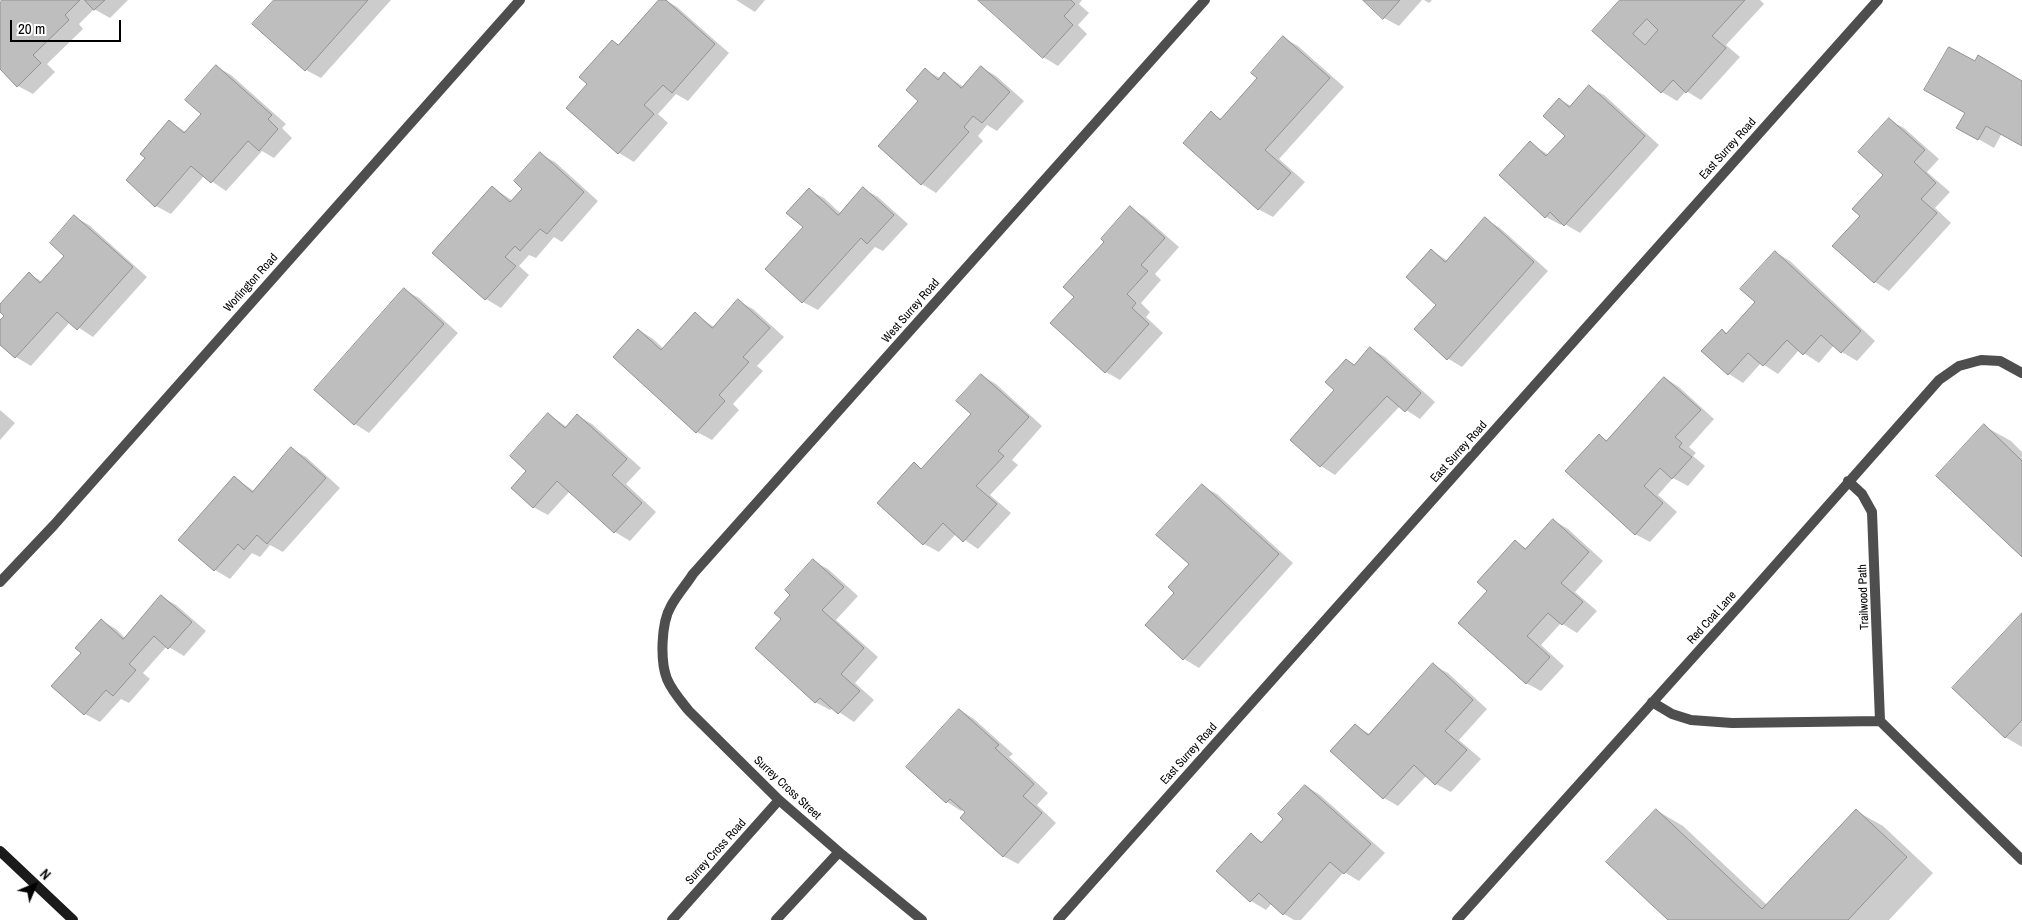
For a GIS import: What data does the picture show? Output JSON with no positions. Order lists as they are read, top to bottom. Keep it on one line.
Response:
{"streets":{"street":["East Surrey Road","Worlington Road","West Surrey Road","Trailwood Path","Red Coat Lane","Surrey Cross Street","Surrey Cross Road"]},"crossings":[["West Surrey Road","Surrey Cross Street"],["Trailwood Path","Red Coat Lane"],["Surrey Cross Street","Surrey Cross Road"]],"scale_bar":"20 m","north":"top right"}
